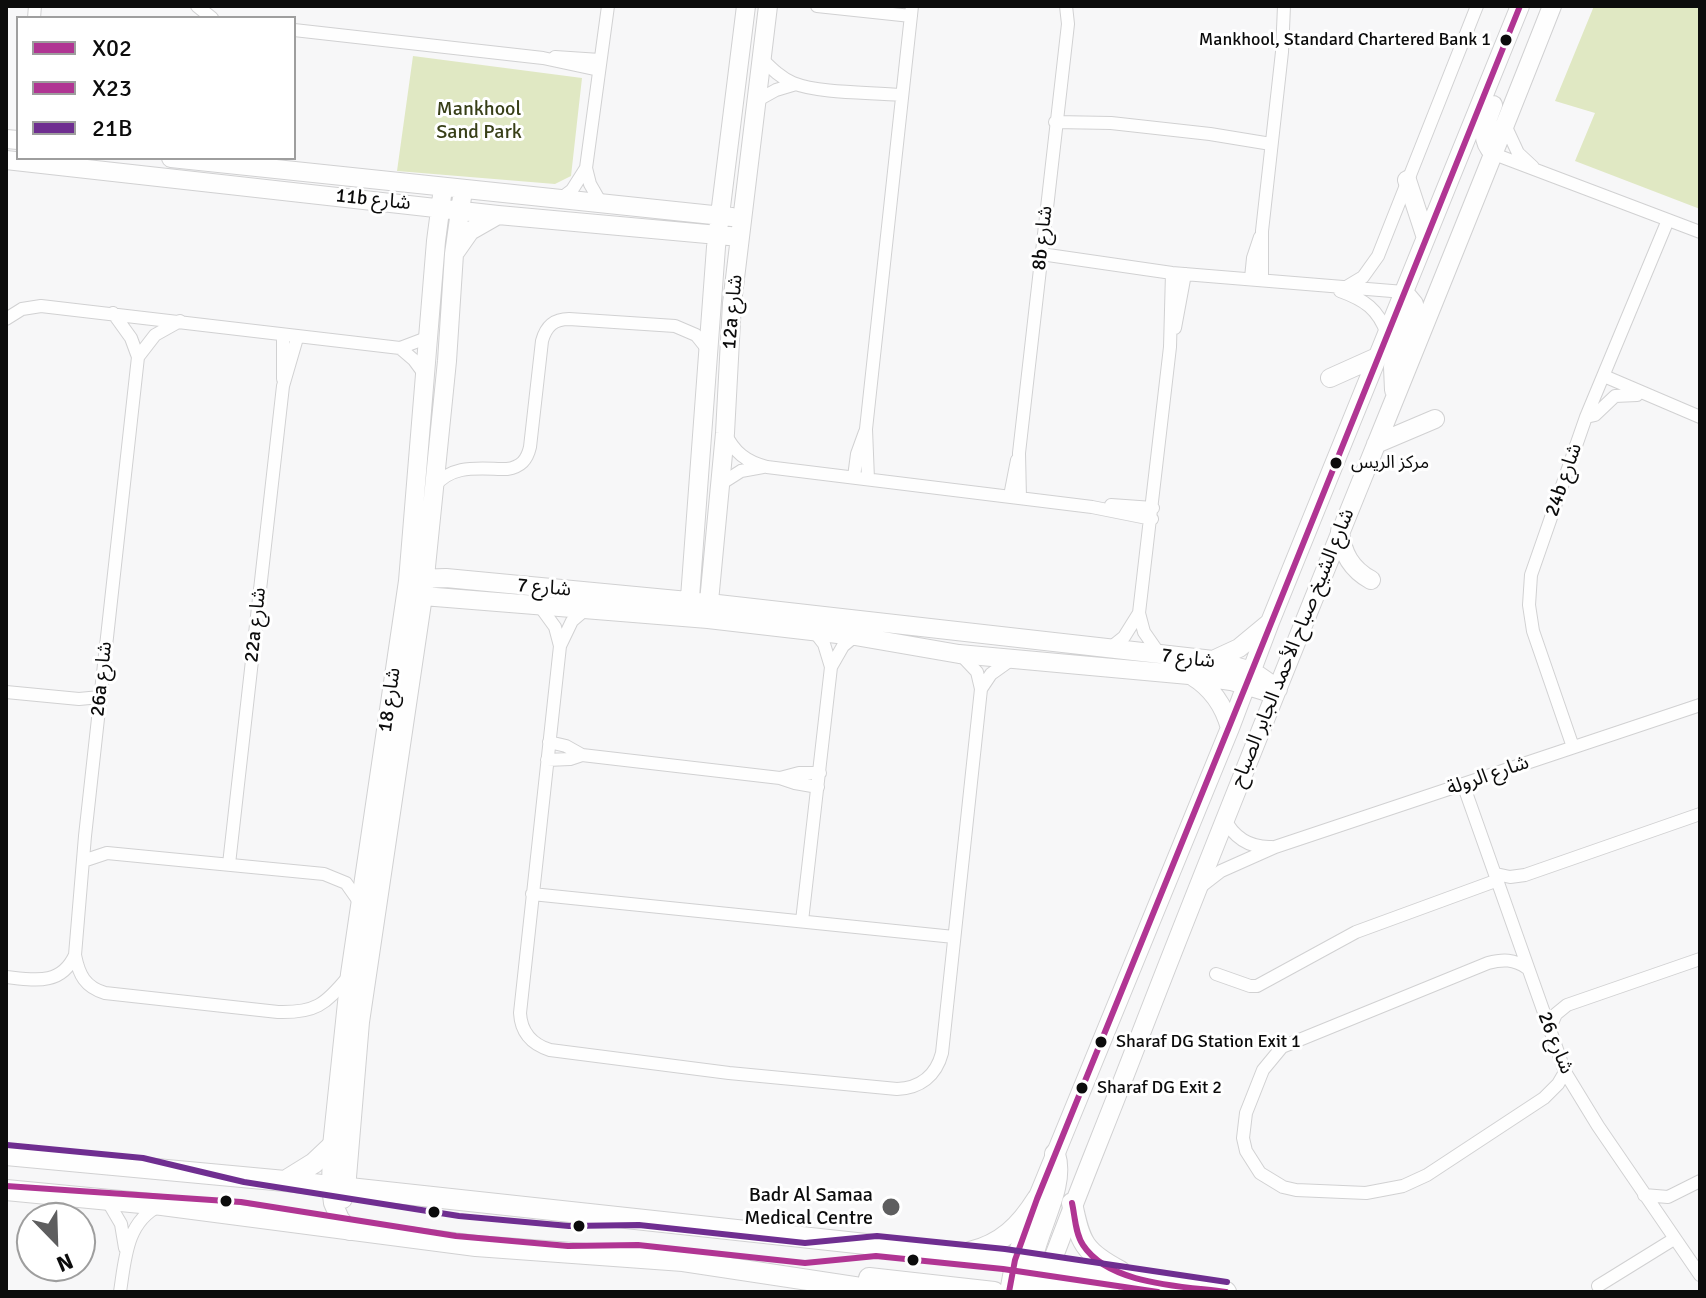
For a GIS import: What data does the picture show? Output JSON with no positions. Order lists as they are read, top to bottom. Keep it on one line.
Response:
{"streets":{"street":["11b شارع","8b شارع","12a شارع","24b شارع","شارع 7","22a شارع","شارع الشيخ صباح الأحمد الجابر الصباح","26a شارع","شارع 18","شارع الرولة","شارع 26"]},"crossings":[["11b شارع","12a شارع"],["11b شارع","شارع 18"],["12a شارع","شارع 7"],["24b شارع","شارع الرولة"],["شارع 7","شارع الشيخ صباح الأحمد الجابر الصباح"],["شارع 7","شارع 18"],["شارع الشيخ صباح الأحمد الجابر الصباح","شارع الرولة"],["شارع الرولة","شارع 26"]],"parks":["Mankhool Sand Park"],"places":["Mankhool, Standard Chartered Bank 1","مركز الريس","Sharaf DG Station Exit 1","Sharaf DG Exit 2","Badr Al Samaa Medical Centre"],"lines":["transit line X02","transit line 21B","transit line X23"],"legend":["X02","X23","21B"],"north":"bottom right"}
